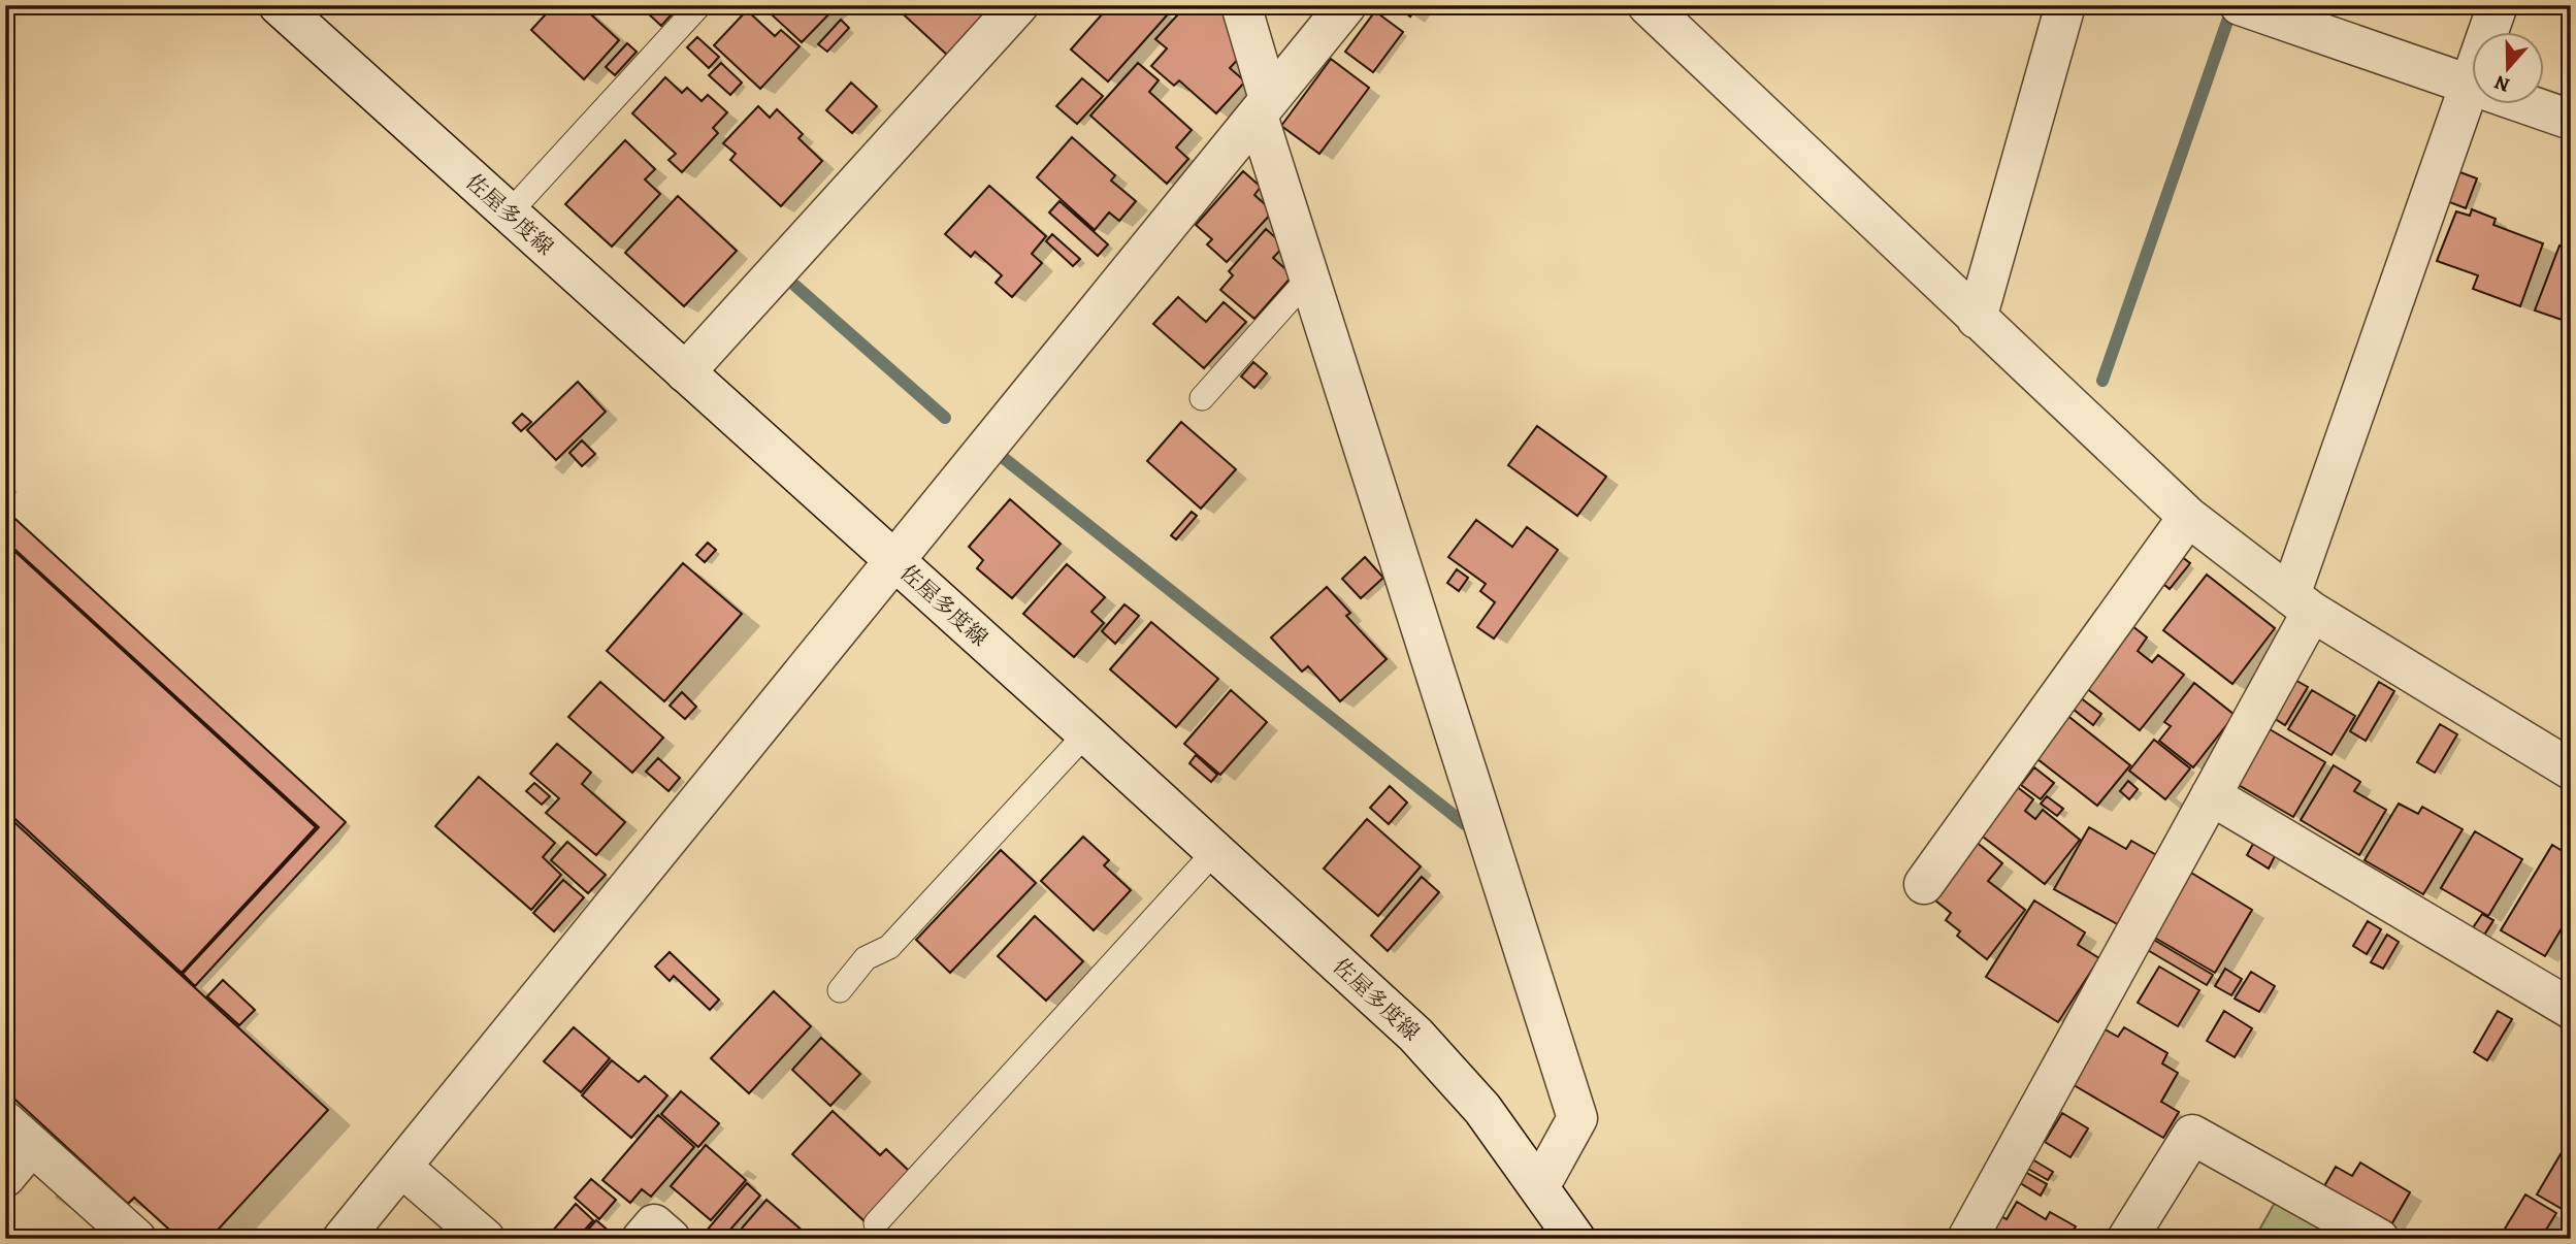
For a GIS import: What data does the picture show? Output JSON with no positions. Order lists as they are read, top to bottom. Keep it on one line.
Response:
{"streets":{"street":["佐屋多度線"]},"north":"bottom"}
